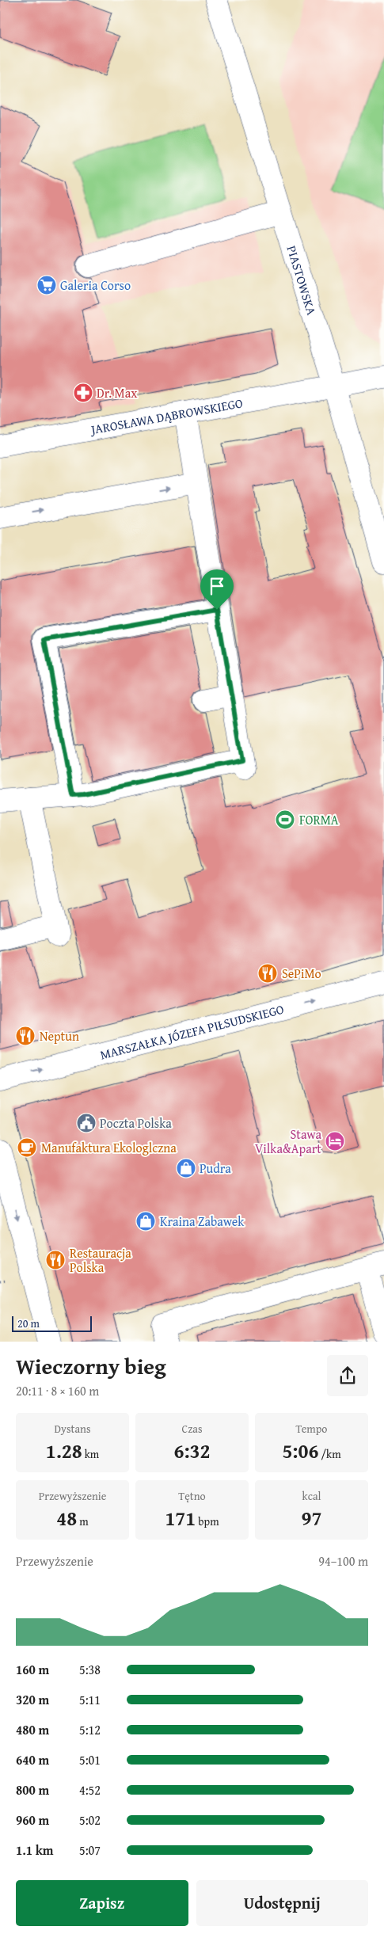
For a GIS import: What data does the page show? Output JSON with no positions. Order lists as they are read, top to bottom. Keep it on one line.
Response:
{"streets":{"street":["PIASTOWSKA","JAROSŁAWA DĄBROWSKIEGO","MARSZAŁKA JÓZEFA PIŁSUDSKIEGO"]},"crossings":[["PIASTOWSKA","JAROSŁAWA DĄBROWSKIEGO"]],"one_way":["MARSZAŁKA JÓZEFA PIŁSUDSKIEGO"],"places":{"supermarket":["Galeria Corso"],"pharmacy":["Dr. Max"],"sports":["FORMA"],"restaurant":["SePiMo","Neptun","Restauracja Polska"],"public building":["Poczta Polska"],"hotel":["Stawa Vilka&Apart"],"cafe":["Manufaktura Ekologlczna"],"shop":["Pudra","Kraina Zabawek"]},"scale_bar":"20 m","page":{"scale":"20 m","heading":["Wieczorny bieg","20:11 · 8 × 160 m"],"stats":[["Dystans","1.28 km"],["Czas","6:32"],["Tempo","5:06 /km"],["Przewyższenie","48 m"],["Tętno","171 bpm"],["kcal","97"]],"chart":["Przewyższenie","94–100 m"],"list":[{"name":"160 m","note":"5:38"},{"name":"320 m","note":"5:11"},{"name":"480 m","note":"5:12"},{"name":"640 m","note":"5:01"},{"name":"800 m","note":"4:52"},{"name":"960 m","note":"5:02"},{"name":"1.1 km","note":"5:07"}],"buttons":["Zapisz","Udostępnij"]}}
